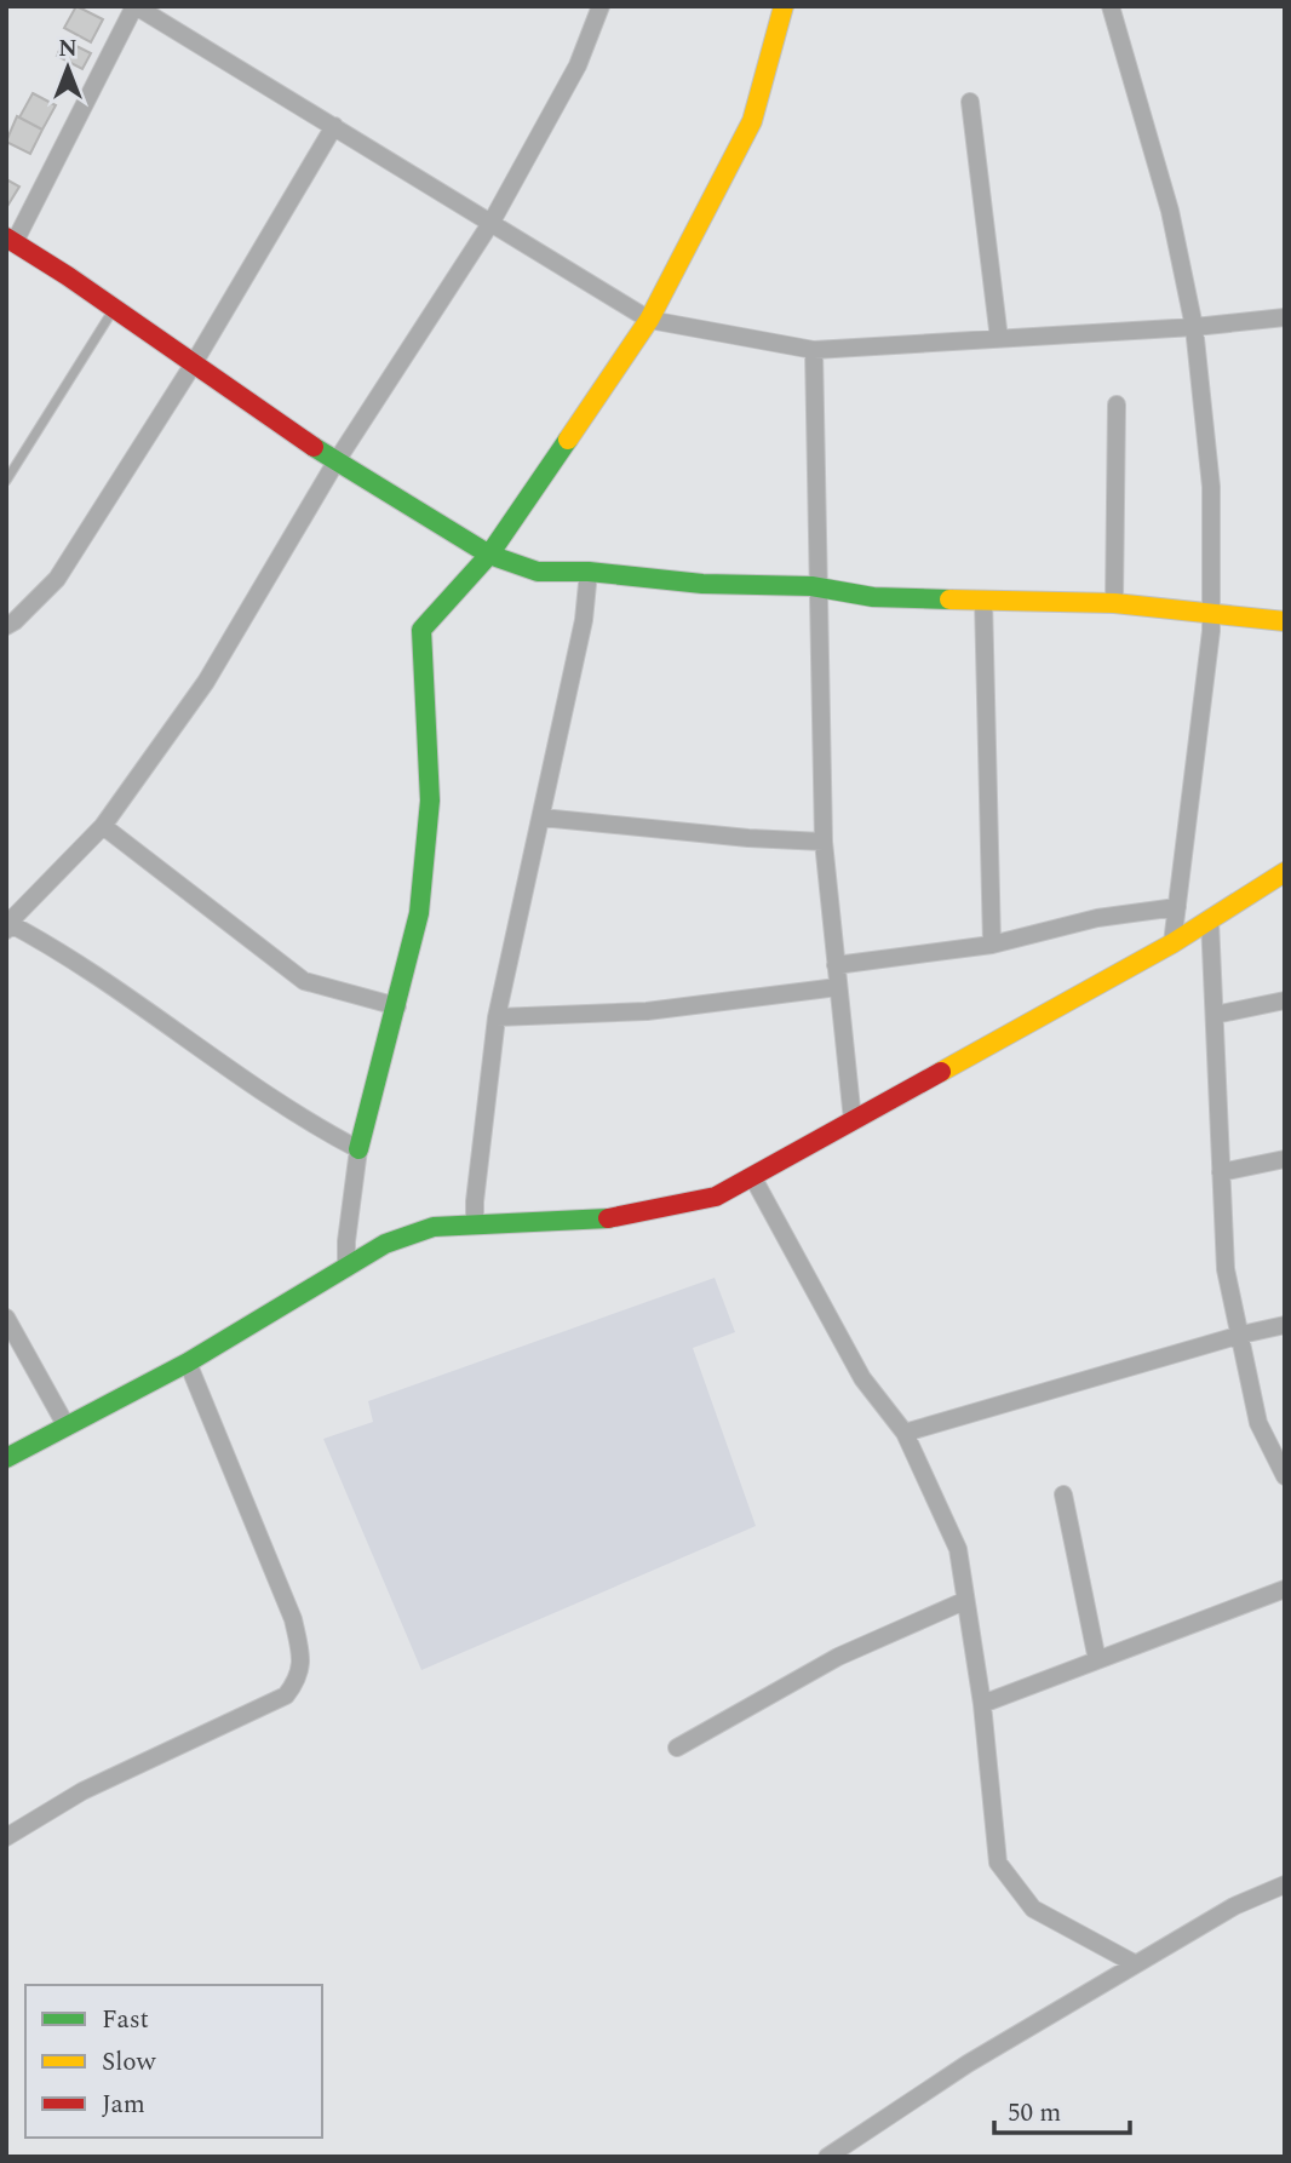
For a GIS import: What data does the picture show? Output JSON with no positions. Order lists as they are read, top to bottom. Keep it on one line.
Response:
{"legend":["Fast","Slow","Jam"],"scale_bar":"50 m","north":"top"}
